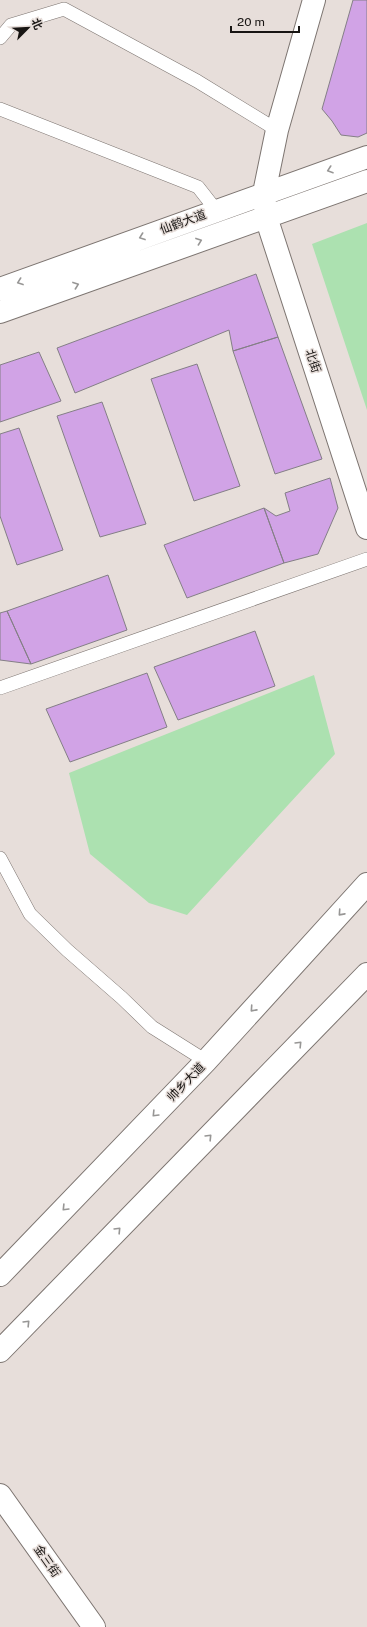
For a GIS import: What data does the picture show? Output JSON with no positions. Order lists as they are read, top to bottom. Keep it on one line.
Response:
{"streets":{"main road":["仙鹤大道","北街","帅乡大道","金三街"]},"crossings":[["仙鹤大道","北街"]],"scale_bar":"20 m","north":"top right"}
